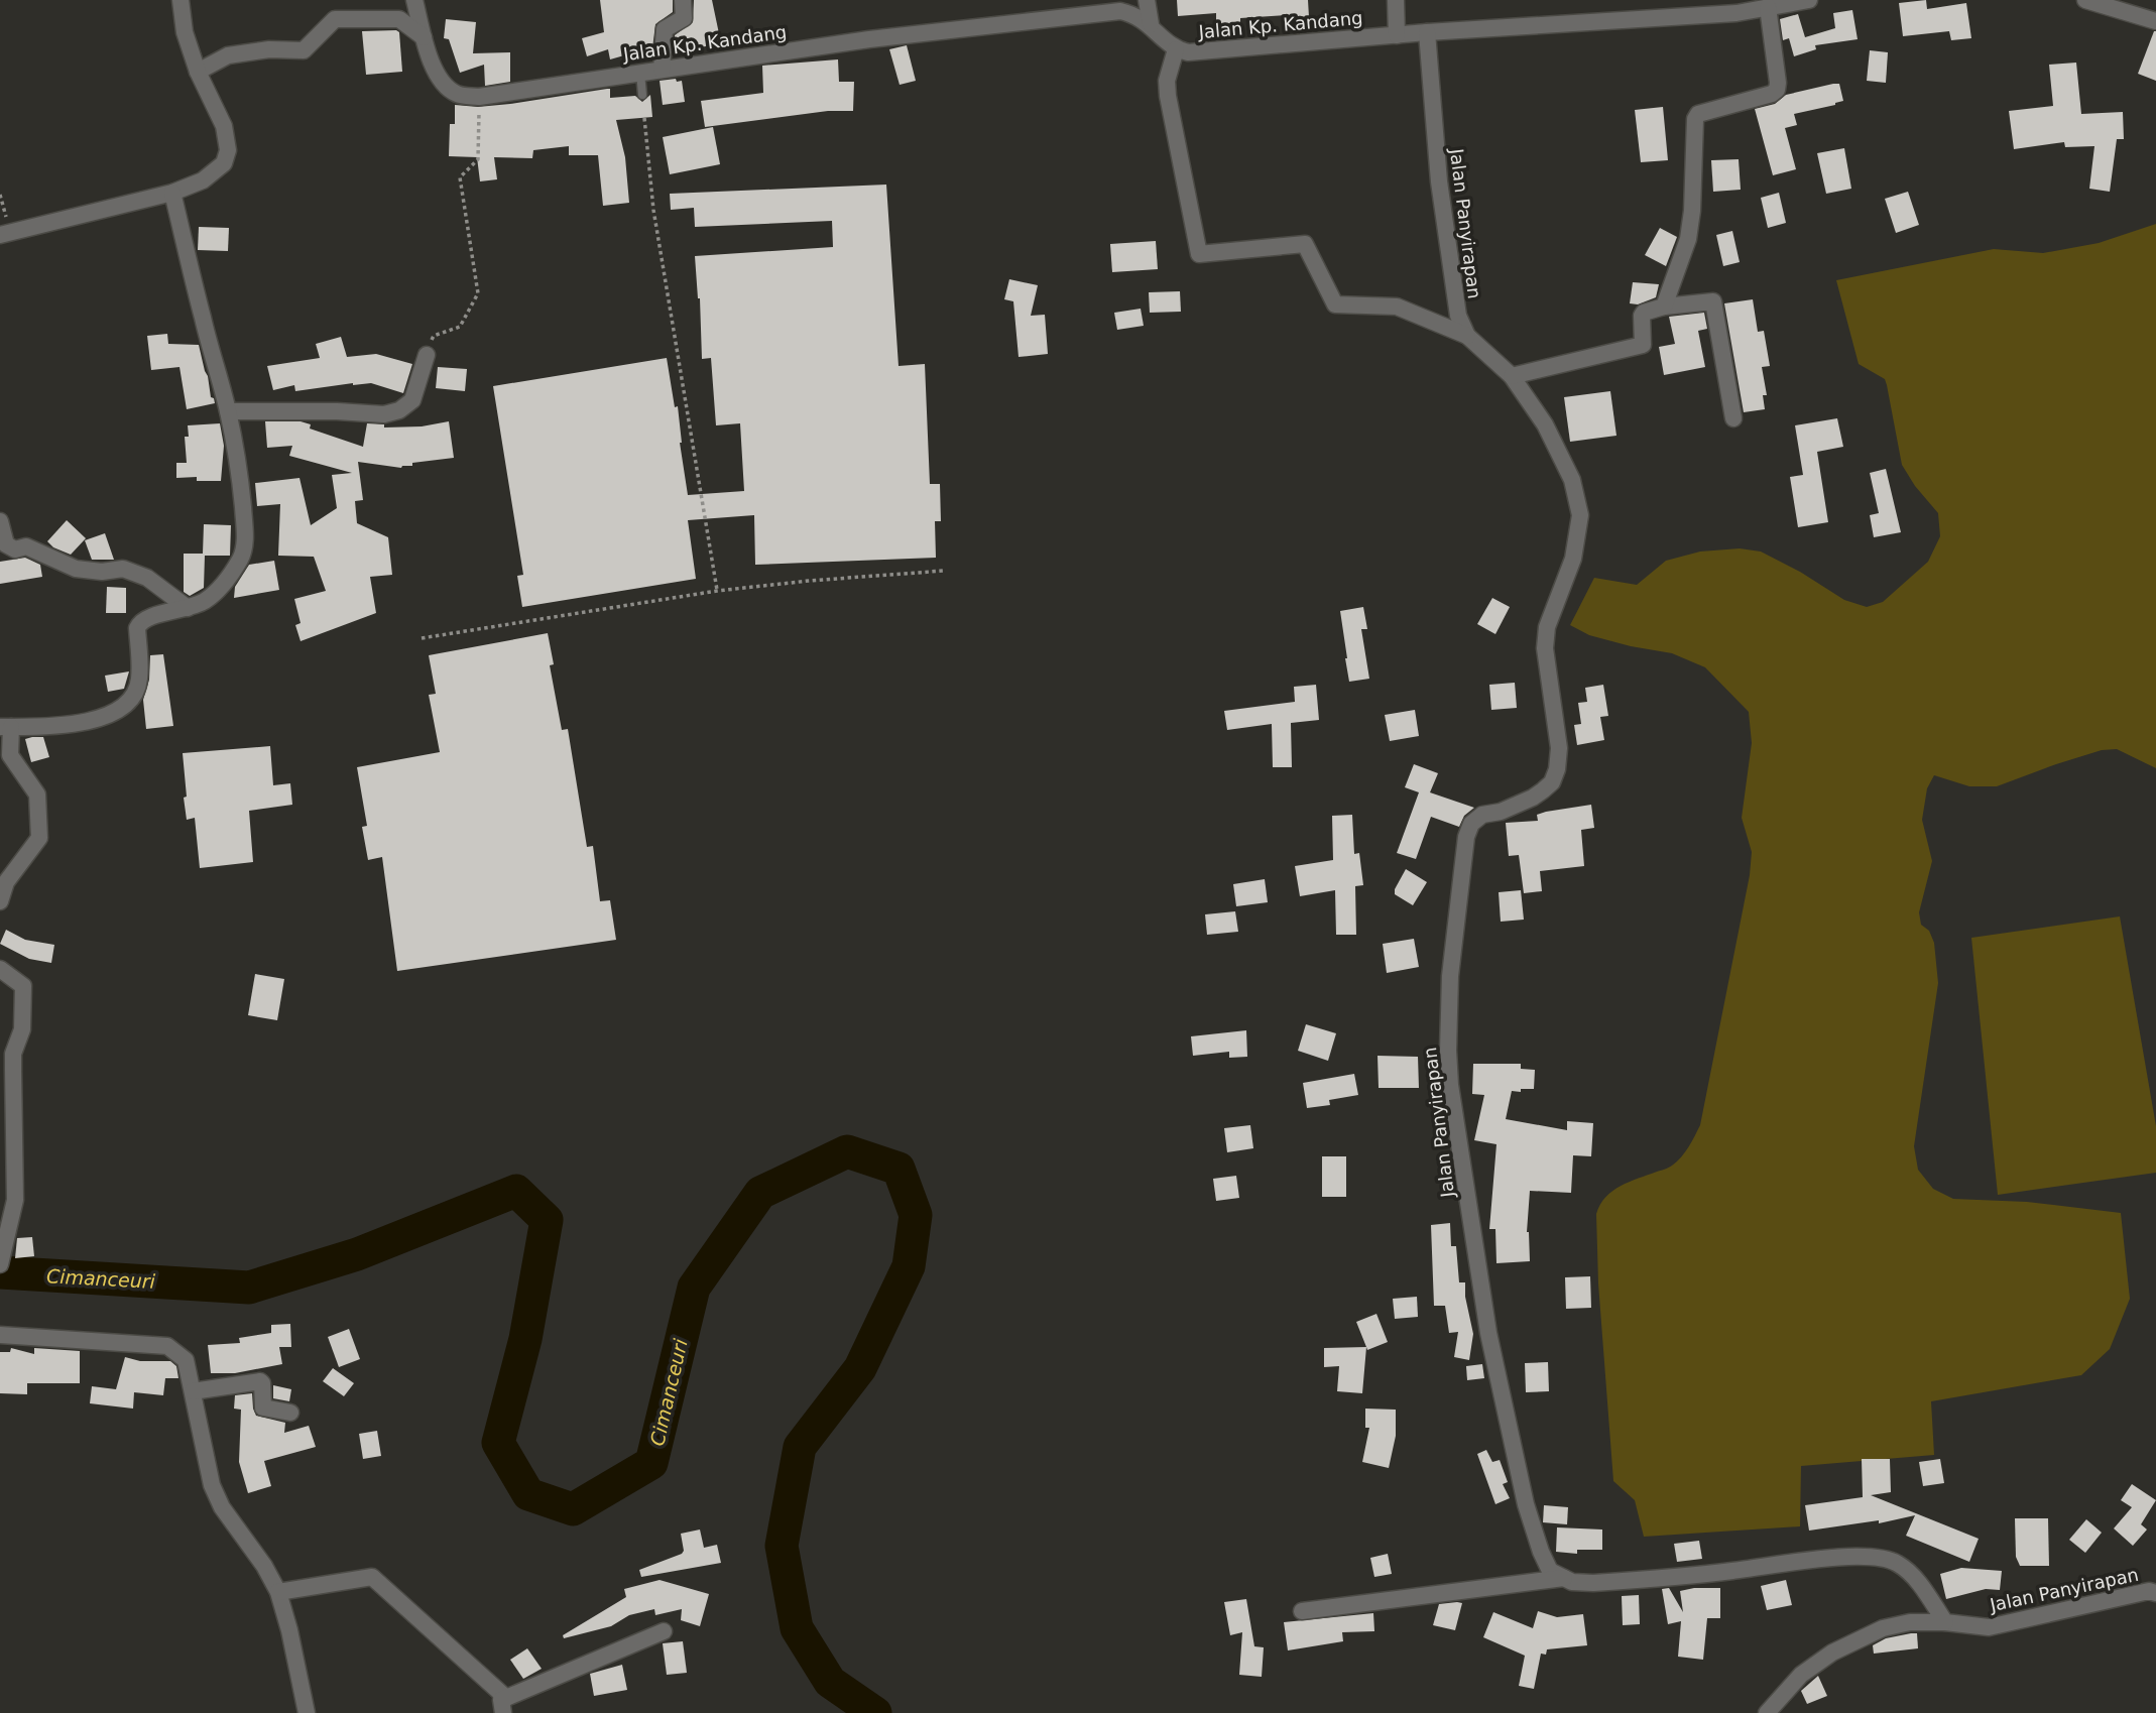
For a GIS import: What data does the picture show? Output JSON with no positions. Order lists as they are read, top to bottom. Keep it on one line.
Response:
{"streets":{"street":["Jalan Kp. Kandang","Jalan Panyirapan"]},"crossings":[["Jalan Kp. Kandang","Jalan Panyirapan"]],"water":["Cimanceuri"]}
